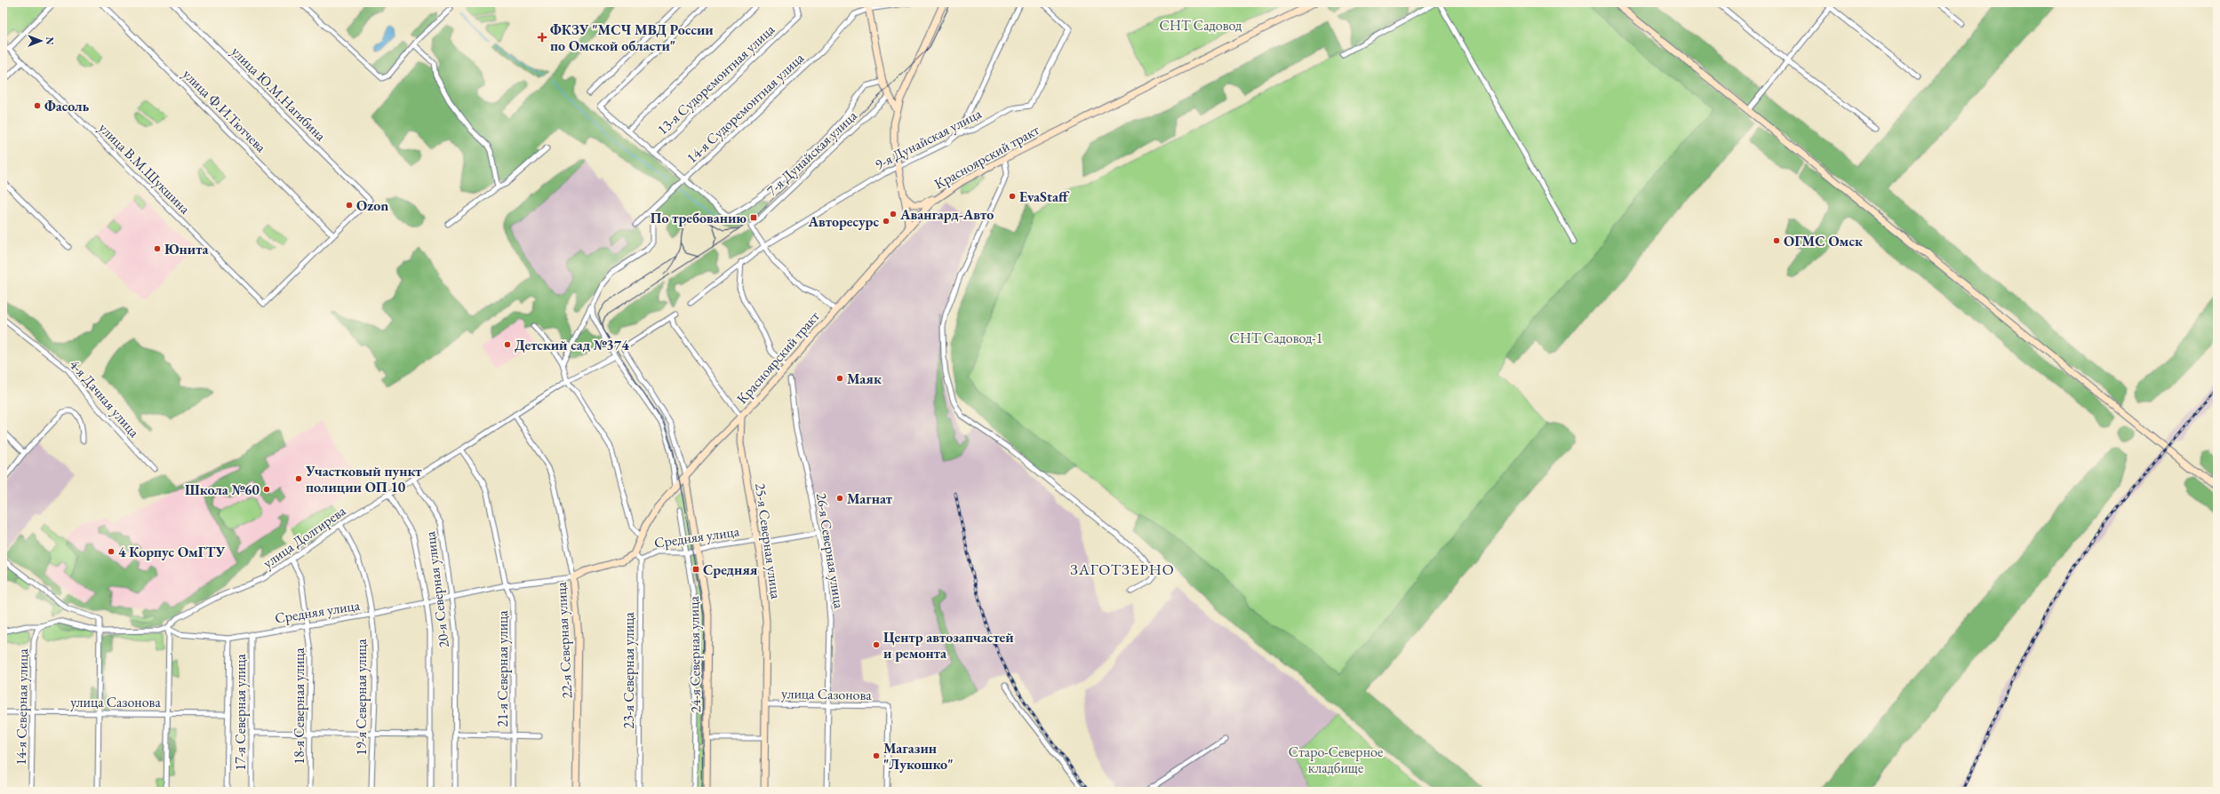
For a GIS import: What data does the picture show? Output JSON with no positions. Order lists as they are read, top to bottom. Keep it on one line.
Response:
{"streets":{"main road":["Красноярский тракт","Средняя улица","25-я Северная улица","22-я Северная улица","24-я Северная улица"],"street":["13-я Судоремонтная улица","улица Ю.М.Нагибина","14-я Судоремонтная улица","улица Ф.И.Тютчева","9-я Дунайская улица","7-я Дунайская улица","улица В.М.Шукшина","4-я Дачная улица","улица Долгирева","26-я Северная улица","20-я Северная улица","21-я Северная улица","23-я Северная улица","улица Сазонова","19-я Северная улица","18-я Северная улица","14-я Северная улица","17-я Северная улица"]},"crossings":[["улица Ю.М.Нагибина","улица Ф.И.Тютчева"],["улица Ю.М.Нагибина","улица В.М.Шукшина"],["улица Ф.И.Тютчева","улица В.М.Шукшина"],["9-я Дунайская улица","7-я Дунайская улица"],["Красноярский тракт","Средняя улица"],["Красноярский тракт","25-я Северная улица"],["Красноярский тракт","24-я Северная улица"],["улица Долгирева","Средняя улица"],["улица Долгирева","20-я Северная улица"],["улица Долгирева","22-я Северная улица"],["улица Долгирева","21-я Северная улица"],["улица Долгирева","19-я Северная улица"],["улица Долгирева","18-я Северная улица"],["Средняя улица","25-я Северная улица"],["Средняя улица","26-я Северная улица"],["Средняя улица","20-я Северная улица"],["Средняя улица","22-я Северная улица"],["Средняя улица","24-я Северная улица"],["Средняя улица","21-я Северная улица"],["Средняя улица","23-я Северная улица"],["Средняя улица","19-я Северная улица"],["Средняя улица","18-я Северная улица"],["Средняя улица","17-я Северная улица"],["25-я Северная улица","24-я Северная улица"],["25-я Северная улица","улица Сазонова"],["26-я Северная улица","улица Сазонова"],["улица Сазонова","14-я Северная улица"],["улица Сазонова","17-я Северная улица"]],"districts":["ЗАГОТЗЕРНО"],"parks":["СНТ Садовод","СНТ Садовод-1","Старо-Северное кладбище"],"places":{"health":["ФКЗУ \"МСЧ МВД России по Омской области\""],"other":["Фасоль","EvaStaff","Ozon","Авангард-Авто","Авторесурс","ОГМС Омск","Юнита","Детский сад №374","Маяк","Участковый пункт полиции ОП 10","Школа №60","Магнат","4 Корпус ОмГТУ","Центр автозапчастей и ремонта","Магазин \"Лукошко\""],"transit":["По требованию","Средняя"]},"north":"right"}
